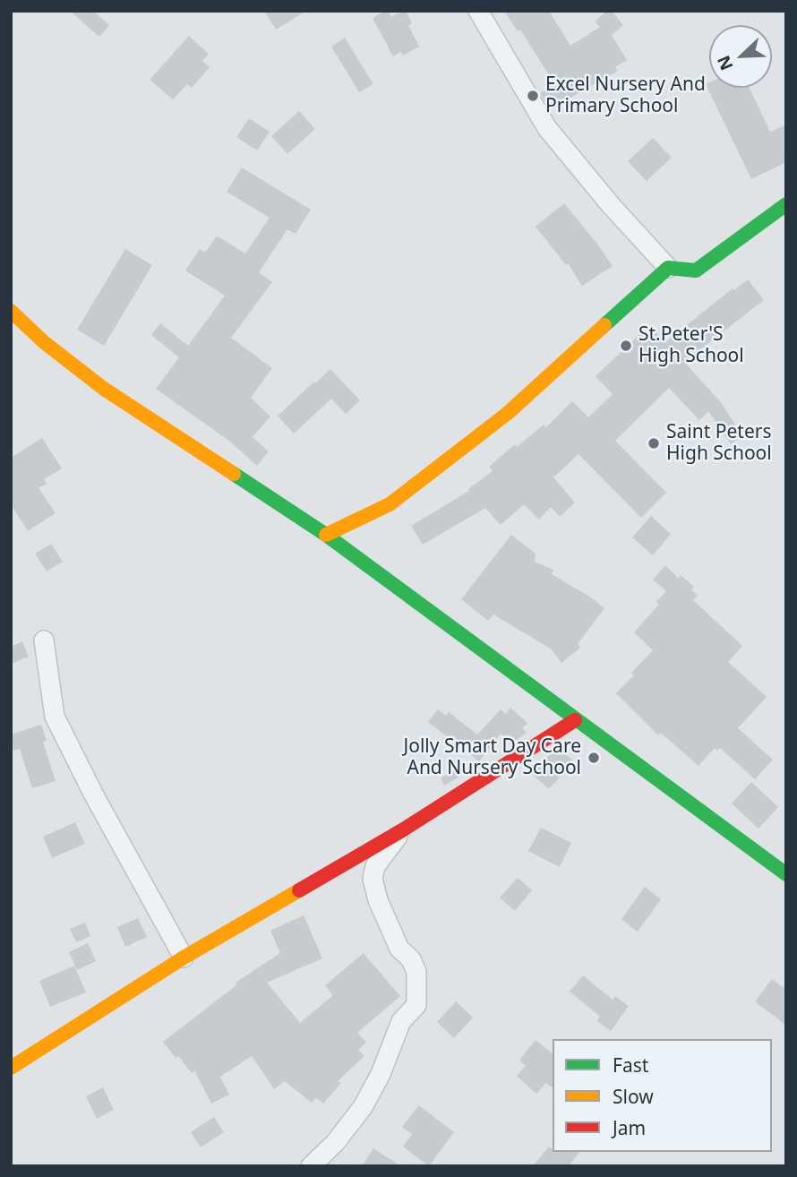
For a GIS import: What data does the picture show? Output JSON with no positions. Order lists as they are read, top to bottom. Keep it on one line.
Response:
{"places":["Excel Nursery And Primary School","St.Peter'S High School","Saint Peters High School","Jolly Smart Day Care And Nursery School"],"legend":["Fast","Slow","Jam"],"north":"bottom left"}
